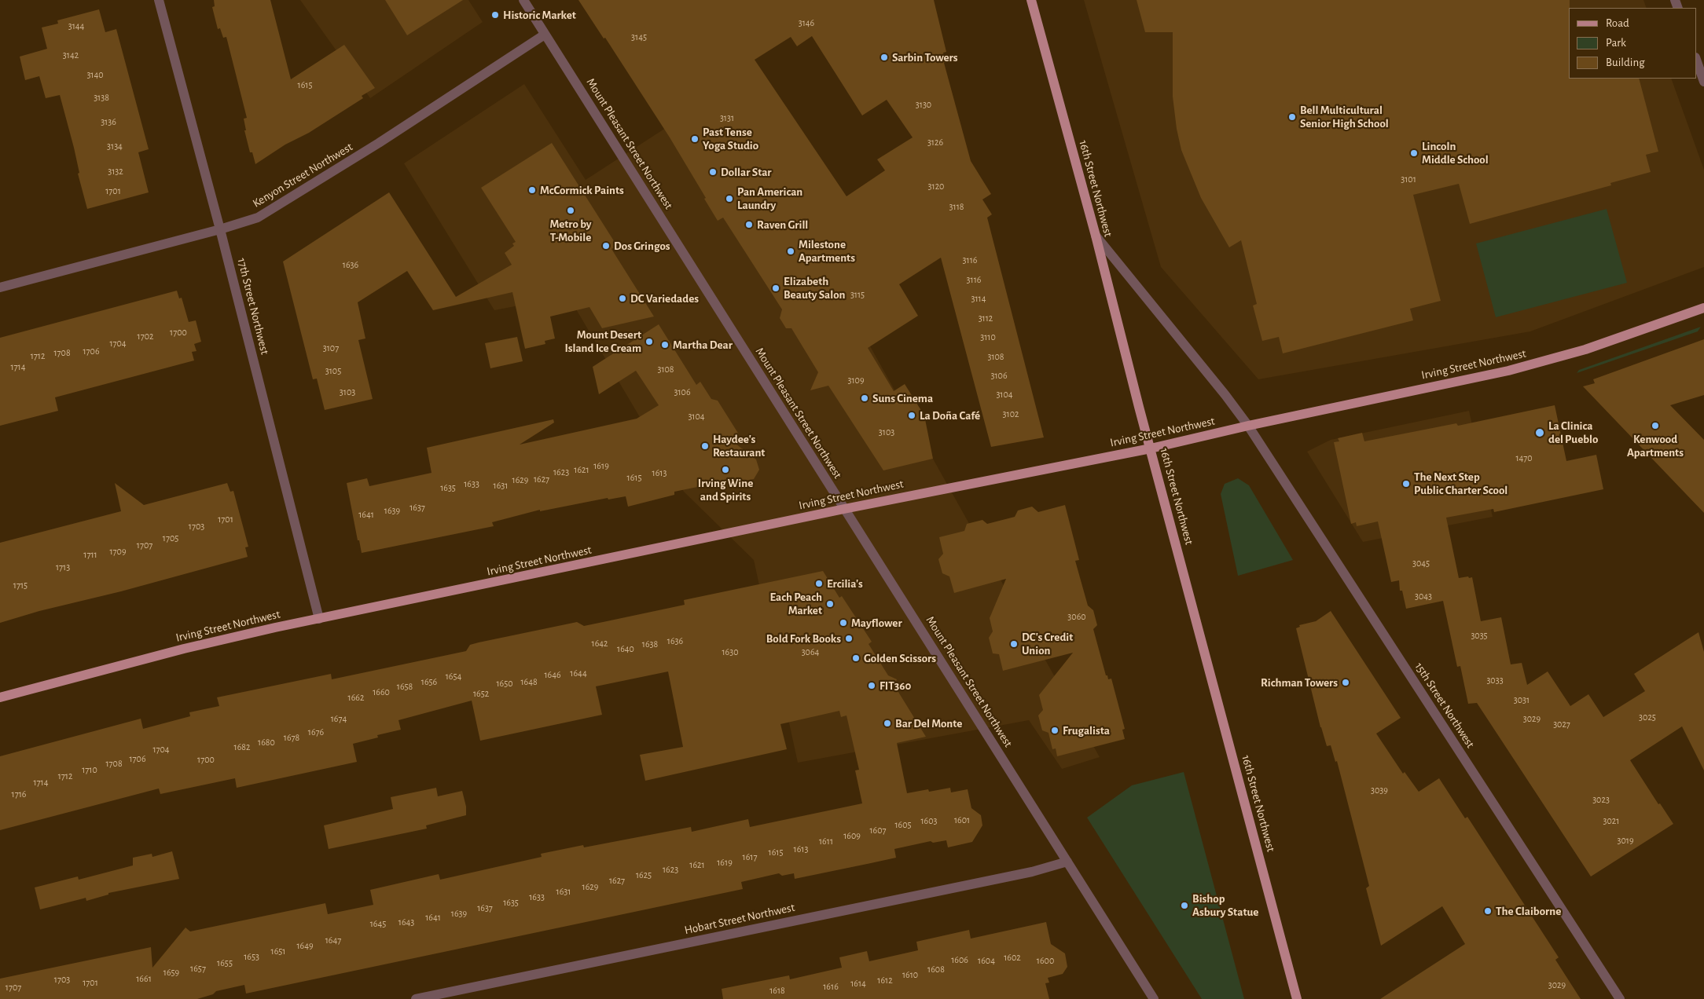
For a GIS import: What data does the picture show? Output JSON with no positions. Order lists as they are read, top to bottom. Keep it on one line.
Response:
{"streets":{"main road":["16th Street Northwest","Irving Street Northwest"],"street":["Mount Pleasant Street Northwest","Kenyon Street Northwest","17th Street Northwest","15th Street Northwest","Hobart Street Northwest"]},"crossings":[["Mount Pleasant Street Northwest","Kenyon Street Northwest"],["Mount Pleasant Street Northwest","Irving Street Northwest"],["Mount Pleasant Street Northwest","Hobart Street Northwest"],["Kenyon Street Northwest","17th Street Northwest"],["16th Street Northwest","Irving Street Northwest"],["16th Street Northwest","15th Street Northwest"],["17th Street Northwest","Irving Street Northwest"],["Irving Street Northwest","15th Street Northwest"]],"places":["Historic Market","Sarbin Towers","Bell Multicultural Senior High School","Past Tense Yoga Studio","Lincoln Middle School","Dollar Star","McCormick Paints","Pan American Laundry","Metro by T-Mobile","Raven Grill","Dos Gringos","Milestone Apartments","Elizabeth Beauty Salon","DC Variedades","Mount Desert Island Ice Cream","Martha Dear","Suns Cinema","La Doña Café","Kenwood Apartments","La Clinica del Pueblo","Haydee's Restaurant","Irving Wine and Spirits","The Next Step Public Charter Scool","Ercilia's","Each Peach Market","Mayflower","Bold Fork Books","DC's Credit Union","Golden Scissors","Richman Towers","FIT360","Bar Del Monte","Frugalista","Bishop Asbury Statue","The Claiborne"],"house_numbers":["3146","3144","3145","3142","3140","1615","3138","3130","3131","3136","3126","3134","3132","3101","3120","1701","3118","3116","1636","3116","3115","3114","3112","1700","1702","3110","1704","3107","1706","1708","1712","3108","1714","3108","3105","3106","3109","3103","3106","3104","3102","3104","3103","1470","1619","1621","1623","1613","1615","1627","1629","1633","1631","1635","1637","1639","1641","1701","1703","1705","1707","1709","1711","3045","1713","1715","3043","3060","3035","1636","1642","1638","1640","1630","3064","1644","1646","1654","3033","1656","1648","1650","1658","1660","1652","1662","3031","3025","1674","3029","3027","1676","1678","1680","1682","1704","1706","1700","1708","1710","1712","1714","3039","1716","3023","1601","1603","3021","1605","1607","1609","3019","1611","1613","1615","1617","1619","1621","1623","1625","1627","1629","1631","1633","1635","1637","1639","1641","1643","1645","1647","1649","1651","1653","1602","1606","1604","1600","1655","1657","1608","1659","1610","1661","1703","1612","1701","1614","3029","1616","1707","1618"],"legend":["Road","Park","Building"]}
